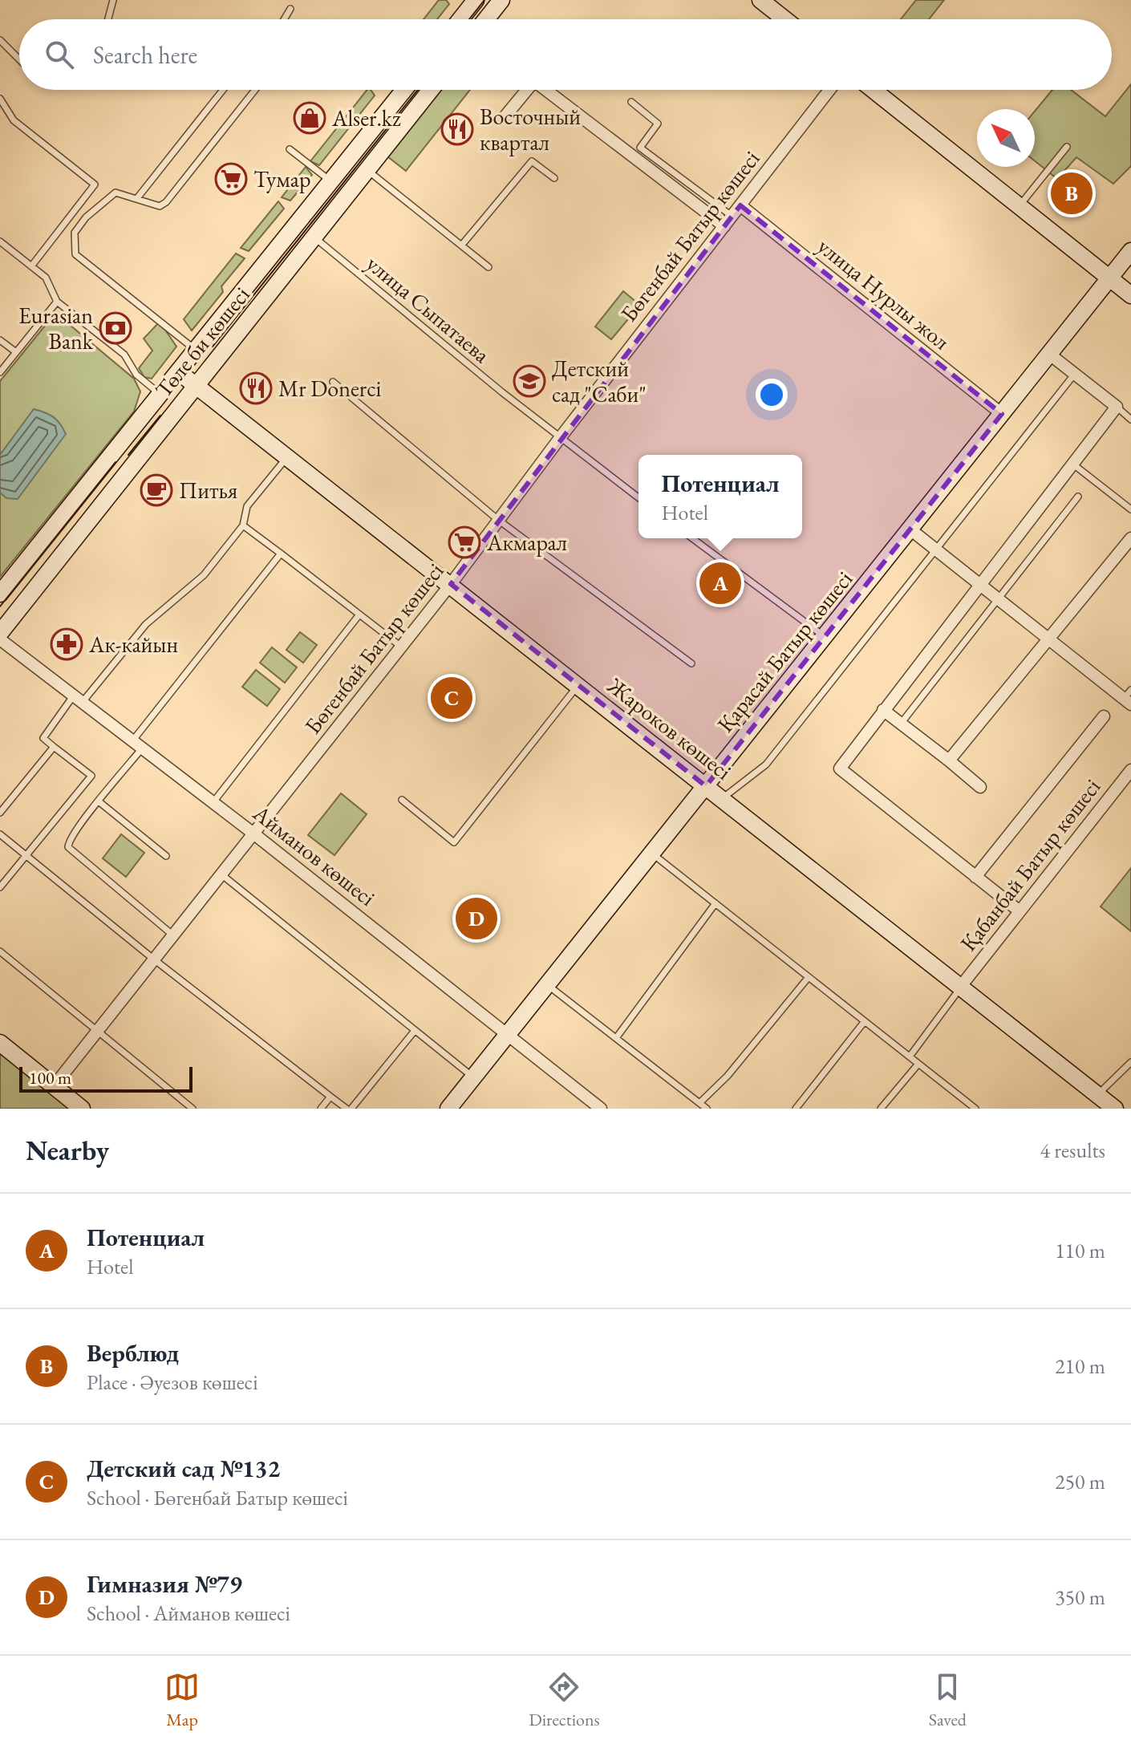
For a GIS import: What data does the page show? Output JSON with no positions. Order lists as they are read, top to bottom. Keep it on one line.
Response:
{"streets":{"street":["Бөгенбай Батыр көшесі","улица Нурлы жол","Төле би көшесі","Қарасай Батыр көшесі","Жароков көшесі","Айманов көшесі","Қабанбай Батыр көшесі"],"lane":["улица Сыпатаева"]},"crossings":[["Бөгенбай Батыр көшесі","улица Нурлы жол"],["Бөгенбай Батыр көшесі","улица Сыпатаева"],["Бөгенбай Батыр көшесі","Жароков көшесі"],["Бөгенбай Батыр көшесі","Айманов көшесі"],["улица Нурлы жол","Қарасай Батыр көшесі"],["улица Сыпатаева","Төле би көшесі"],["Төле би көшесі","Жароков көшесі"],["Қарасай Батыр көшесі","Жароков көшесі"],["Қарасай Батыр көшесі","Айманов көшесі"],["Жароков көшесі","Қабанбай Батыр көшесі"]],"places":{"shop":["Alser.kz"],"restaurant":["Восточный квартал","Mr Donerci"],"supermarket":["Тумар","Акмарал"],"bank":["Eurasian Bank"],"school or university":["Детский сад \"Саби\""],"cafe":["Питья"],"pharmacy":["Ак-кайын"]},"scale_bar":"100 m","north":"top left","page":{"search":"Search here","pins":["B","A","C","D"],"popup":["Потенциал","Hotel"],"scale":"100 m","heading":["Nearby","4 results"],"list":[{"mark":"A","name":"Потенциал","note":"Hotel","value":"110 m"},{"mark":"B","name":"Верблюд","note":"Place · Әуезов көшесі","value":"210 m"},{"mark":"C","name":"Детский сад №132","note":"School · Бөгенбай Батыр көшесі","value":"250 m"},{"mark":"D","name":"Гимназия №79","note":"School · Айманов көшесі","value":"350 m"}],"nav":["Map","Directions","Saved"]}}
